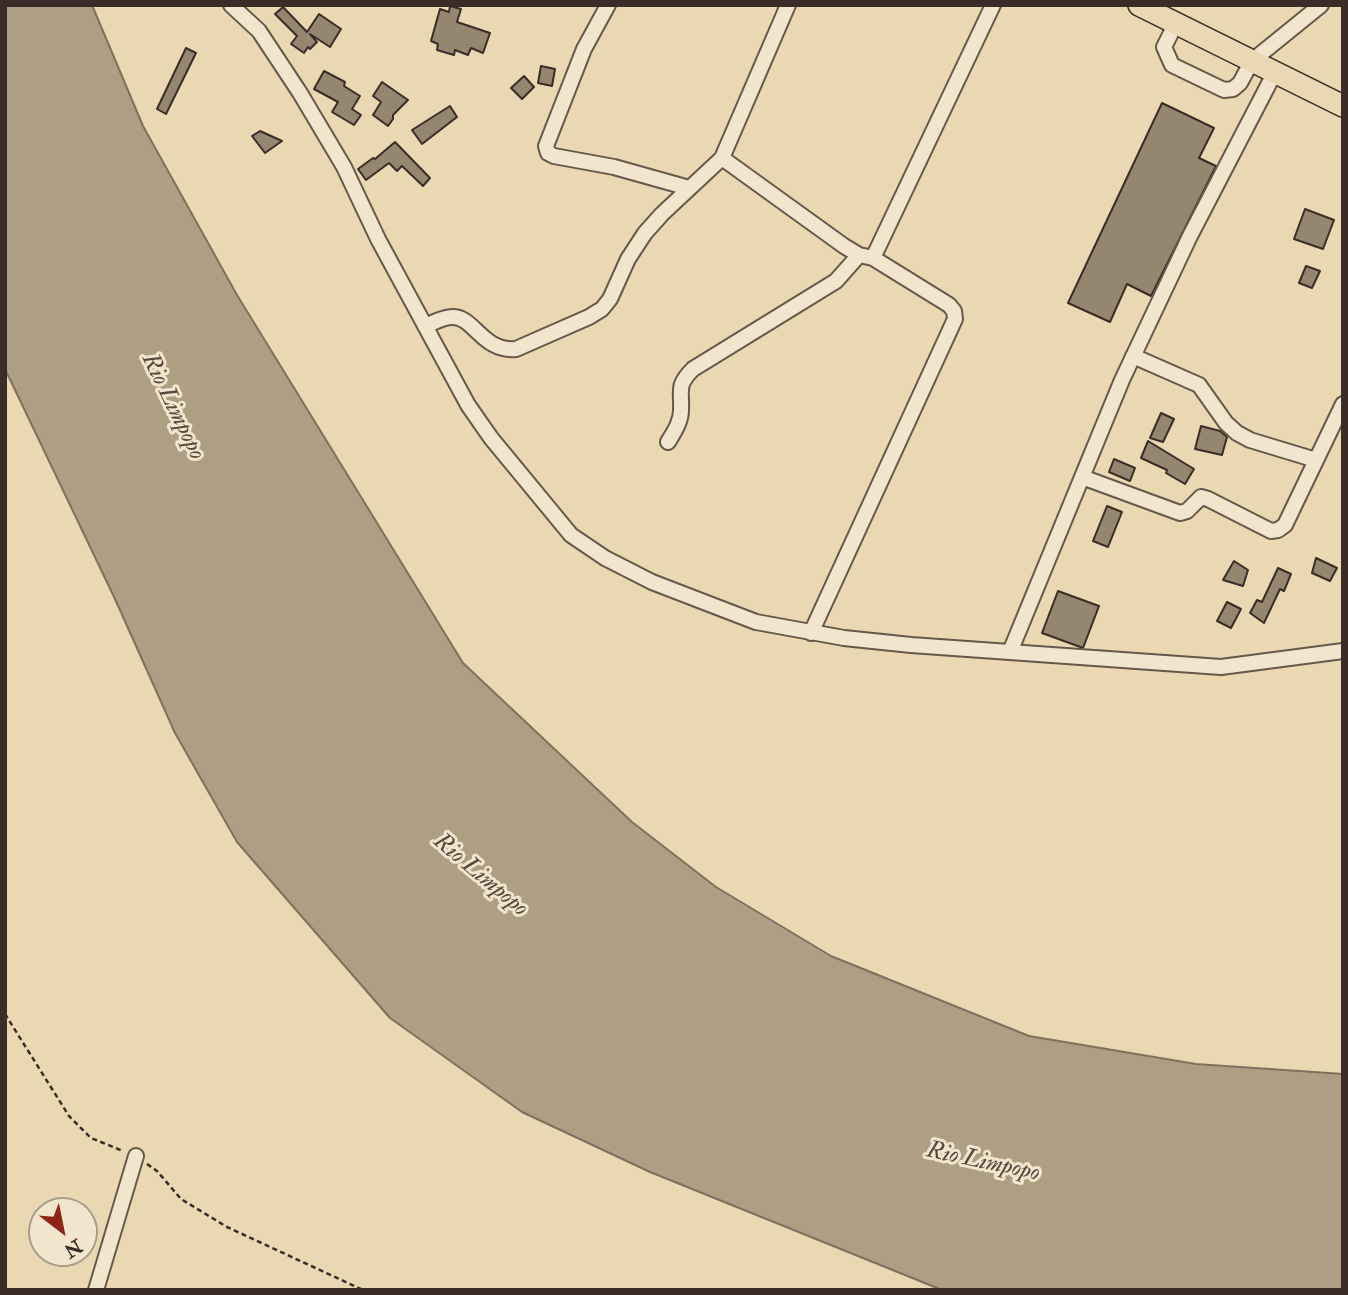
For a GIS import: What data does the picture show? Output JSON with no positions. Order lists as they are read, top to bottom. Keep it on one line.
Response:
{"water":["Rio Limpopo"],"north":"bottom right"}
